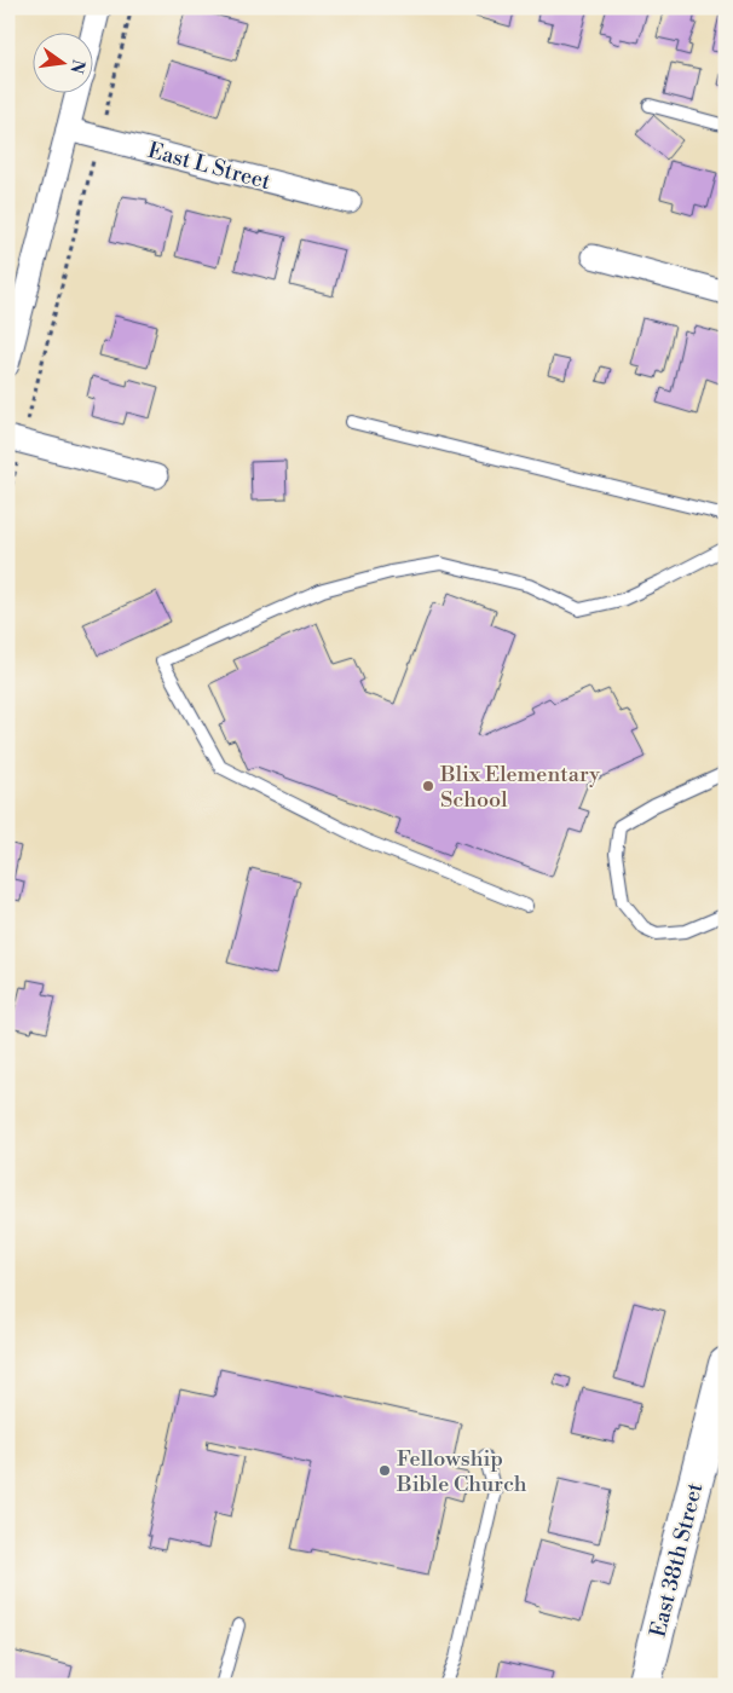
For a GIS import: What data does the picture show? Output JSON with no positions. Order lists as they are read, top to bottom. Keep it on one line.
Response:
{"streets":{"main road":["East 38th Street"],"street":["East L Street"]},"places":["Blix Elementary School","Fellowship Bible Church"],"north":"right"}
